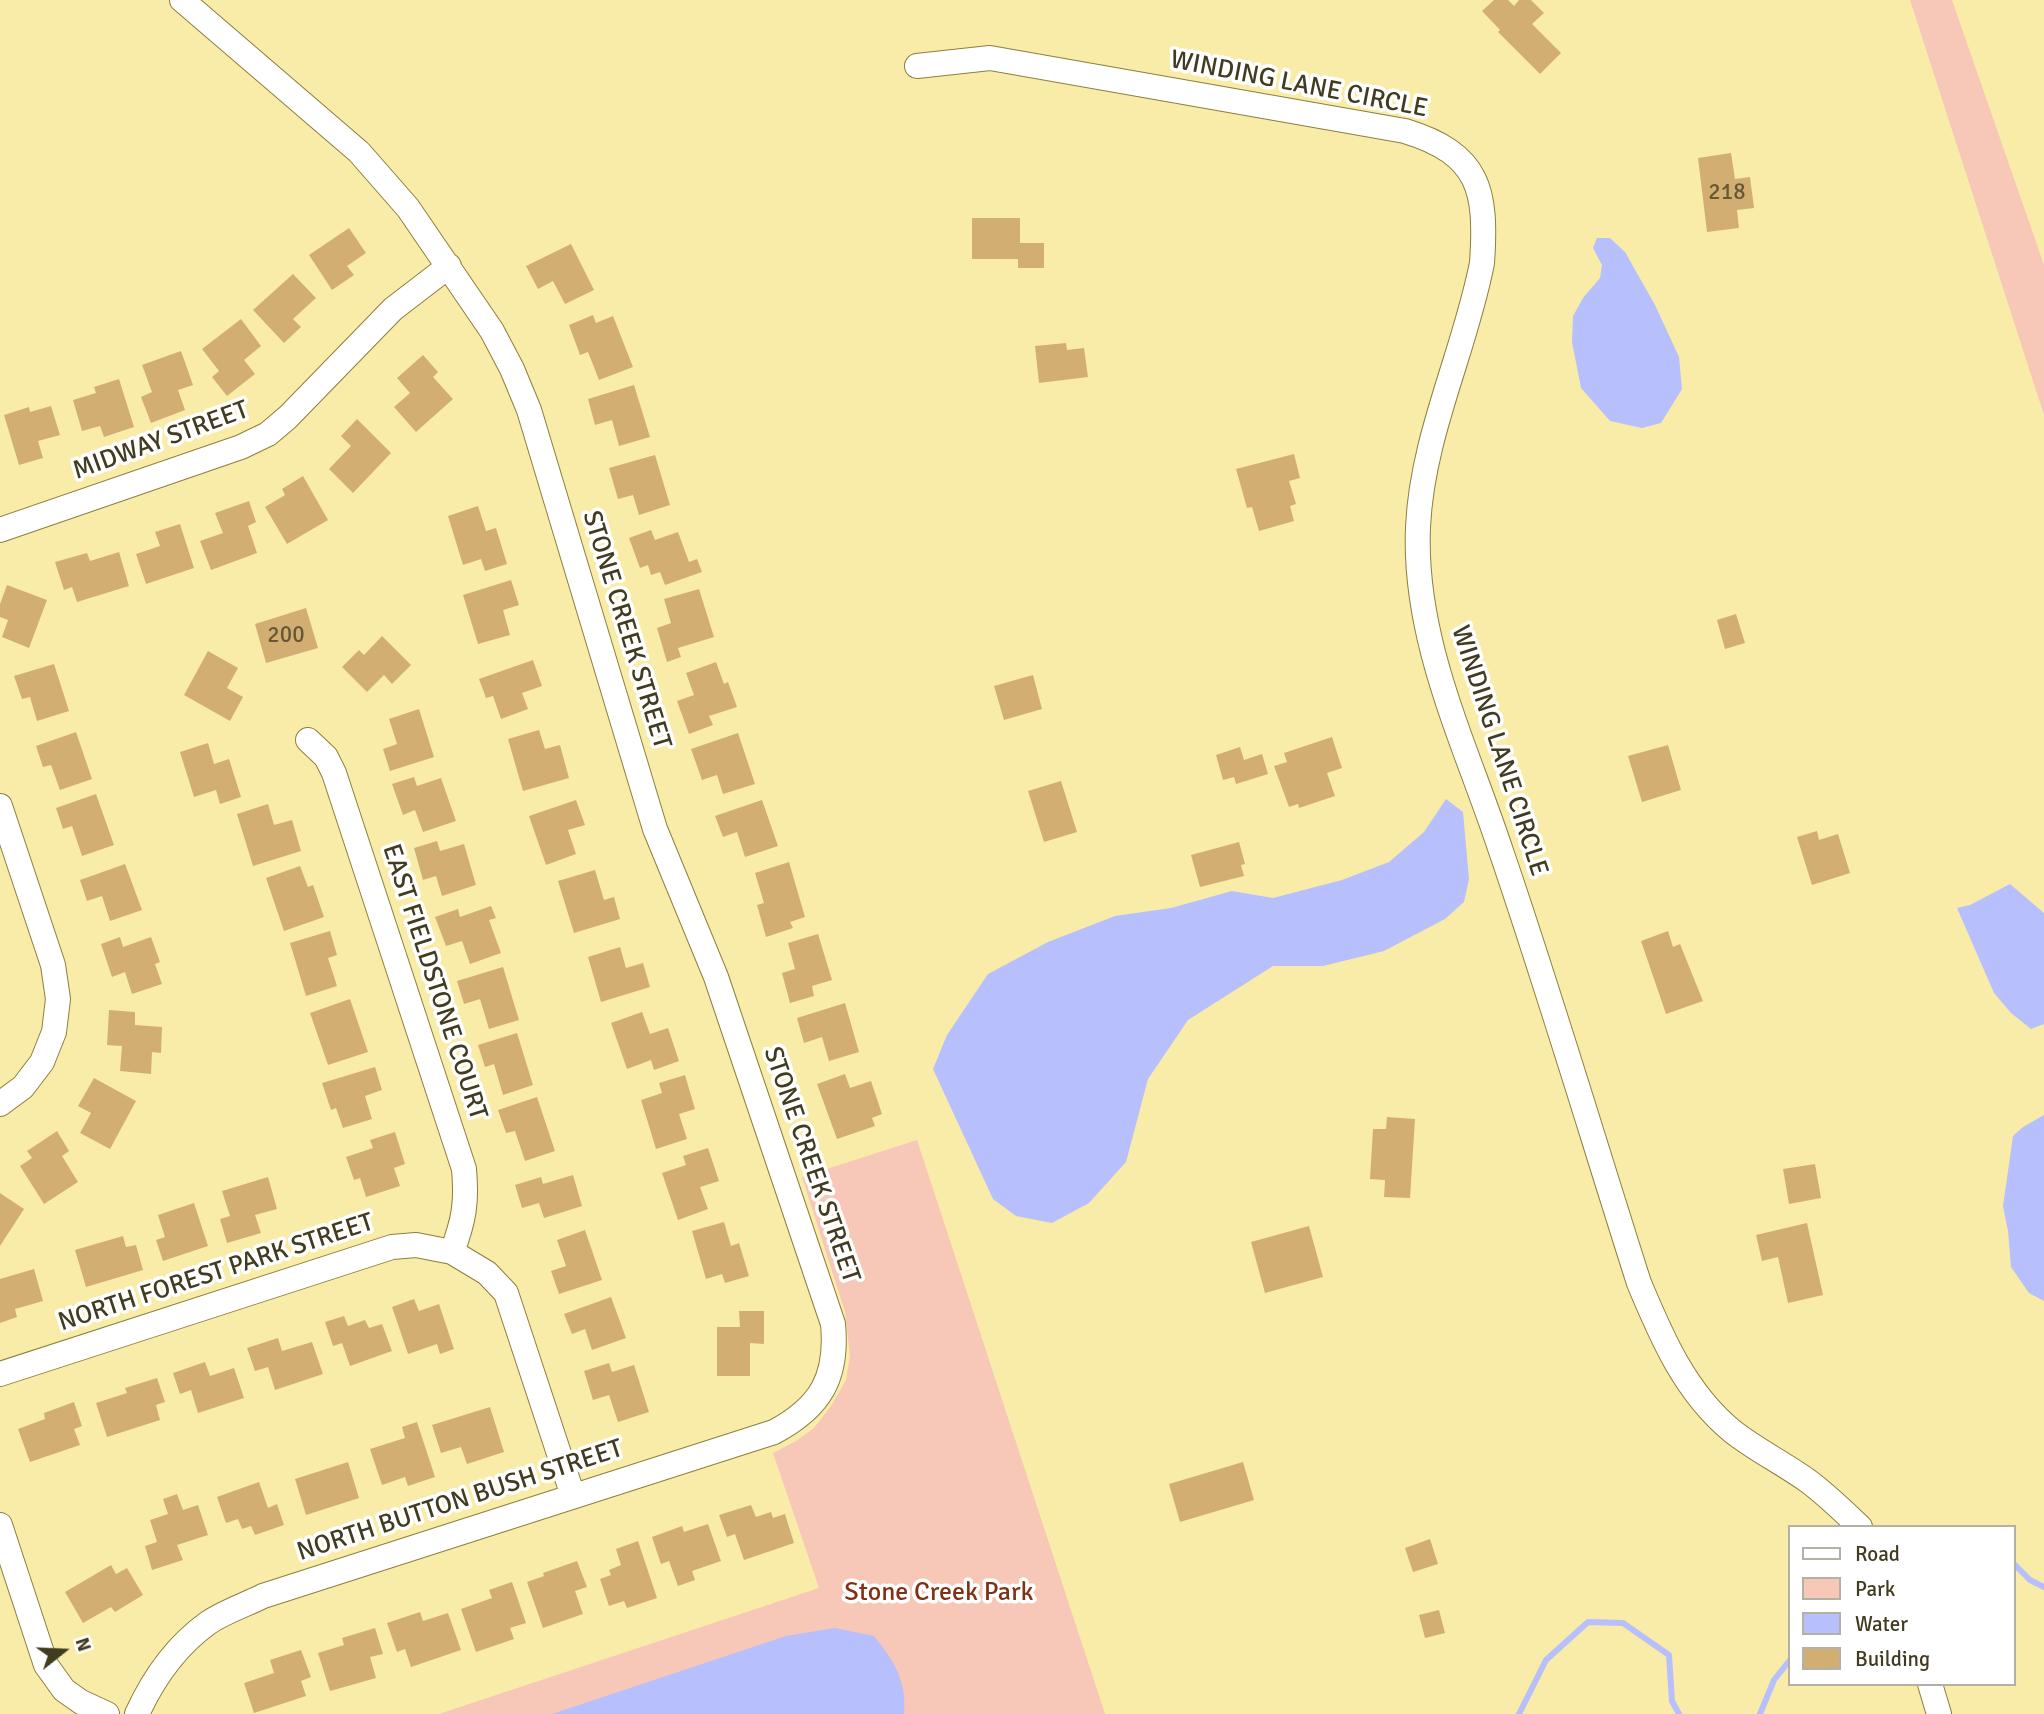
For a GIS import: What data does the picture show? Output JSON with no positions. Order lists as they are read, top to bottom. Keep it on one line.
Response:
{"streets":{"street":["WINDING LANE CIRCLE","MIDWAY STREET","STONE CREEK STREET","EAST FIELDSTONE COURT","NORTH FOREST PARK STREET","NORTH BUTTON BUSH STREET"]},"crossings":[["MIDWAY STREET","STONE CREEK STREET"],["STONE CREEK STREET","NORTH BUTTON BUSH STREET"],["EAST FIELDSTONE COURT","NORTH FOREST PARK STREET"],["NORTH FOREST PARK STREET","NORTH BUTTON BUSH STREET"]],"parks":["Stone Creek Park"],"house_numbers":["218","200"],"legend":["Road","Park","Water","Building"],"north":"right"}
